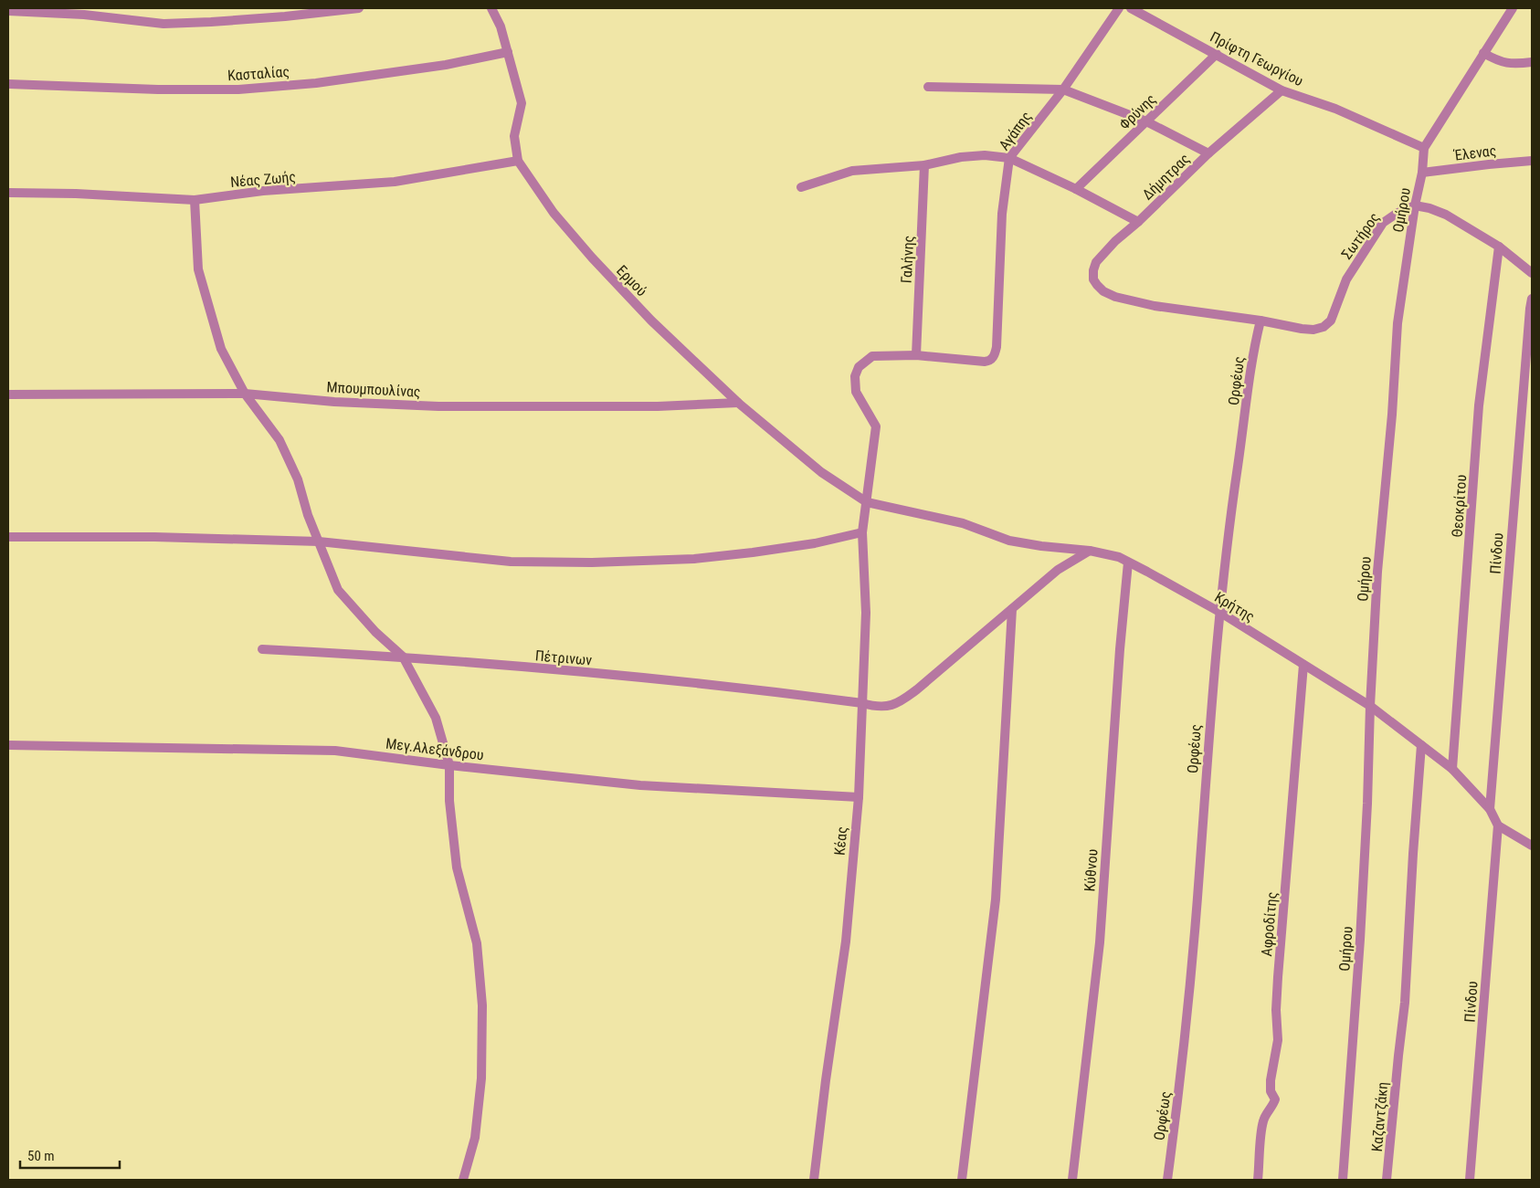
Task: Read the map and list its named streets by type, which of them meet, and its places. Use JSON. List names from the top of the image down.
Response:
{
  "streets": {
    "street": [
      "Πρίφτη Γεωργίου",
      "Κασταλίας",
      "Φρύνης",
      "Αγάπης",
      "Έλενας",
      "Δήμητρας",
      "Νέας Ζωής",
      "Ομήρου",
      "Σωτήρος",
      "Γαλήνης",
      "Ερμού",
      "Ορφέως",
      "Μπουμπουλίνας",
      "Θεοκρίτου",
      "Πίνδου",
      "Κρήτης",
      "Πέτρινων",
      "Μεγ.Αλεξάνδρου",
      "Κέας",
      "Κύθνου",
      "Αφροδίτης",
      "Καζαντζάκη"
    ]
  },
  "crossings": [
    ["Πρίφτη Γεωργίου", "Φρύνης"],
    ["Πρίφτη Γεωργίου", "Δήμητρας"],
    ["Πρίφτη Γεωργίου", "Ομήρου"],
    ["Κασταλίας", "Ερμού"],
    ["Αγάπης", "Κέας"],
    ["Έλενας", "Ομήρου"],
    ["Δήμητρας", "Σωτήρος"],
    ["Δήμητρας", "Ορφέως"],
    ["Νέας Ζωής", "Ερμού"],
    ["Ομήρου", "Σωτήρος"],
    ["Ομήρου", "Κρήτης"],
    ["Σωτήρος", "Ορφέως"],
    ["Γαλήνης", "Κέας"],
    ["Ερμού", "Μπουμπουλίνας"],
    ["Ερμού", "Κρήτης"],
    ["Ερμού", "Κέας"],
    ["Ορφέως", "Κρήτης"],
    ["Θεοκρίτου", "Κρήτης"],
    ["Πίνδου", "Κρήτης"],
    ["Κρήτης", "Πέτρινων"],
    ["Κρήτης", "Κέας"],
    ["Κρήτης", "Κύθνου"],
    ["Κρήτης", "Αφροδίτης"],
    ["Κρήτης", "Καζαντζάκη"],
    ["Πέτρινων", "Κέας"],
    ["Μεγ.Αλεξάνδρου", "Κέας"]
  ],
  "scale_bar": "50 m"
}
